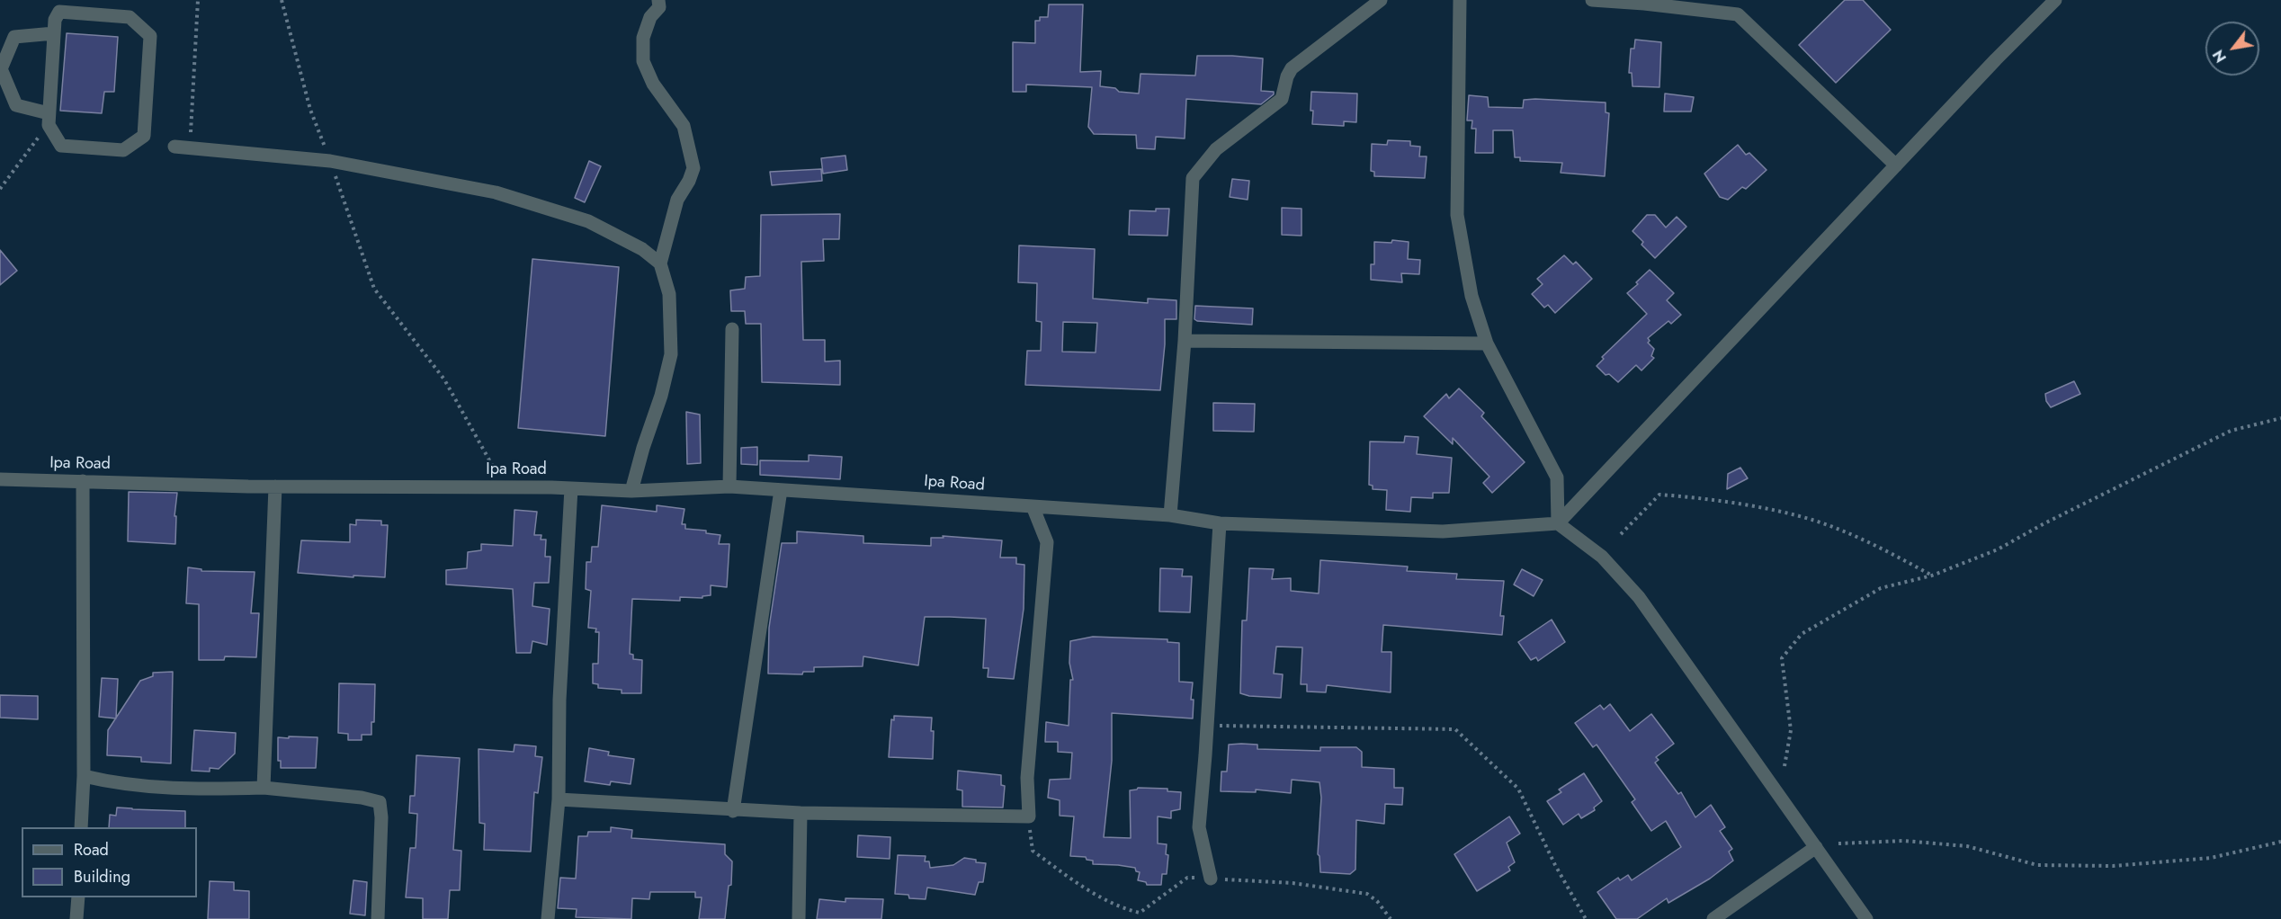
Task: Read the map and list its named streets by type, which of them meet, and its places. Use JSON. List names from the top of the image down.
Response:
{
  "streets": {
    "street": ["Ipa Road"]
  },
  "legend": ["Road", "Building"],
  "north": "bottom left"
}
